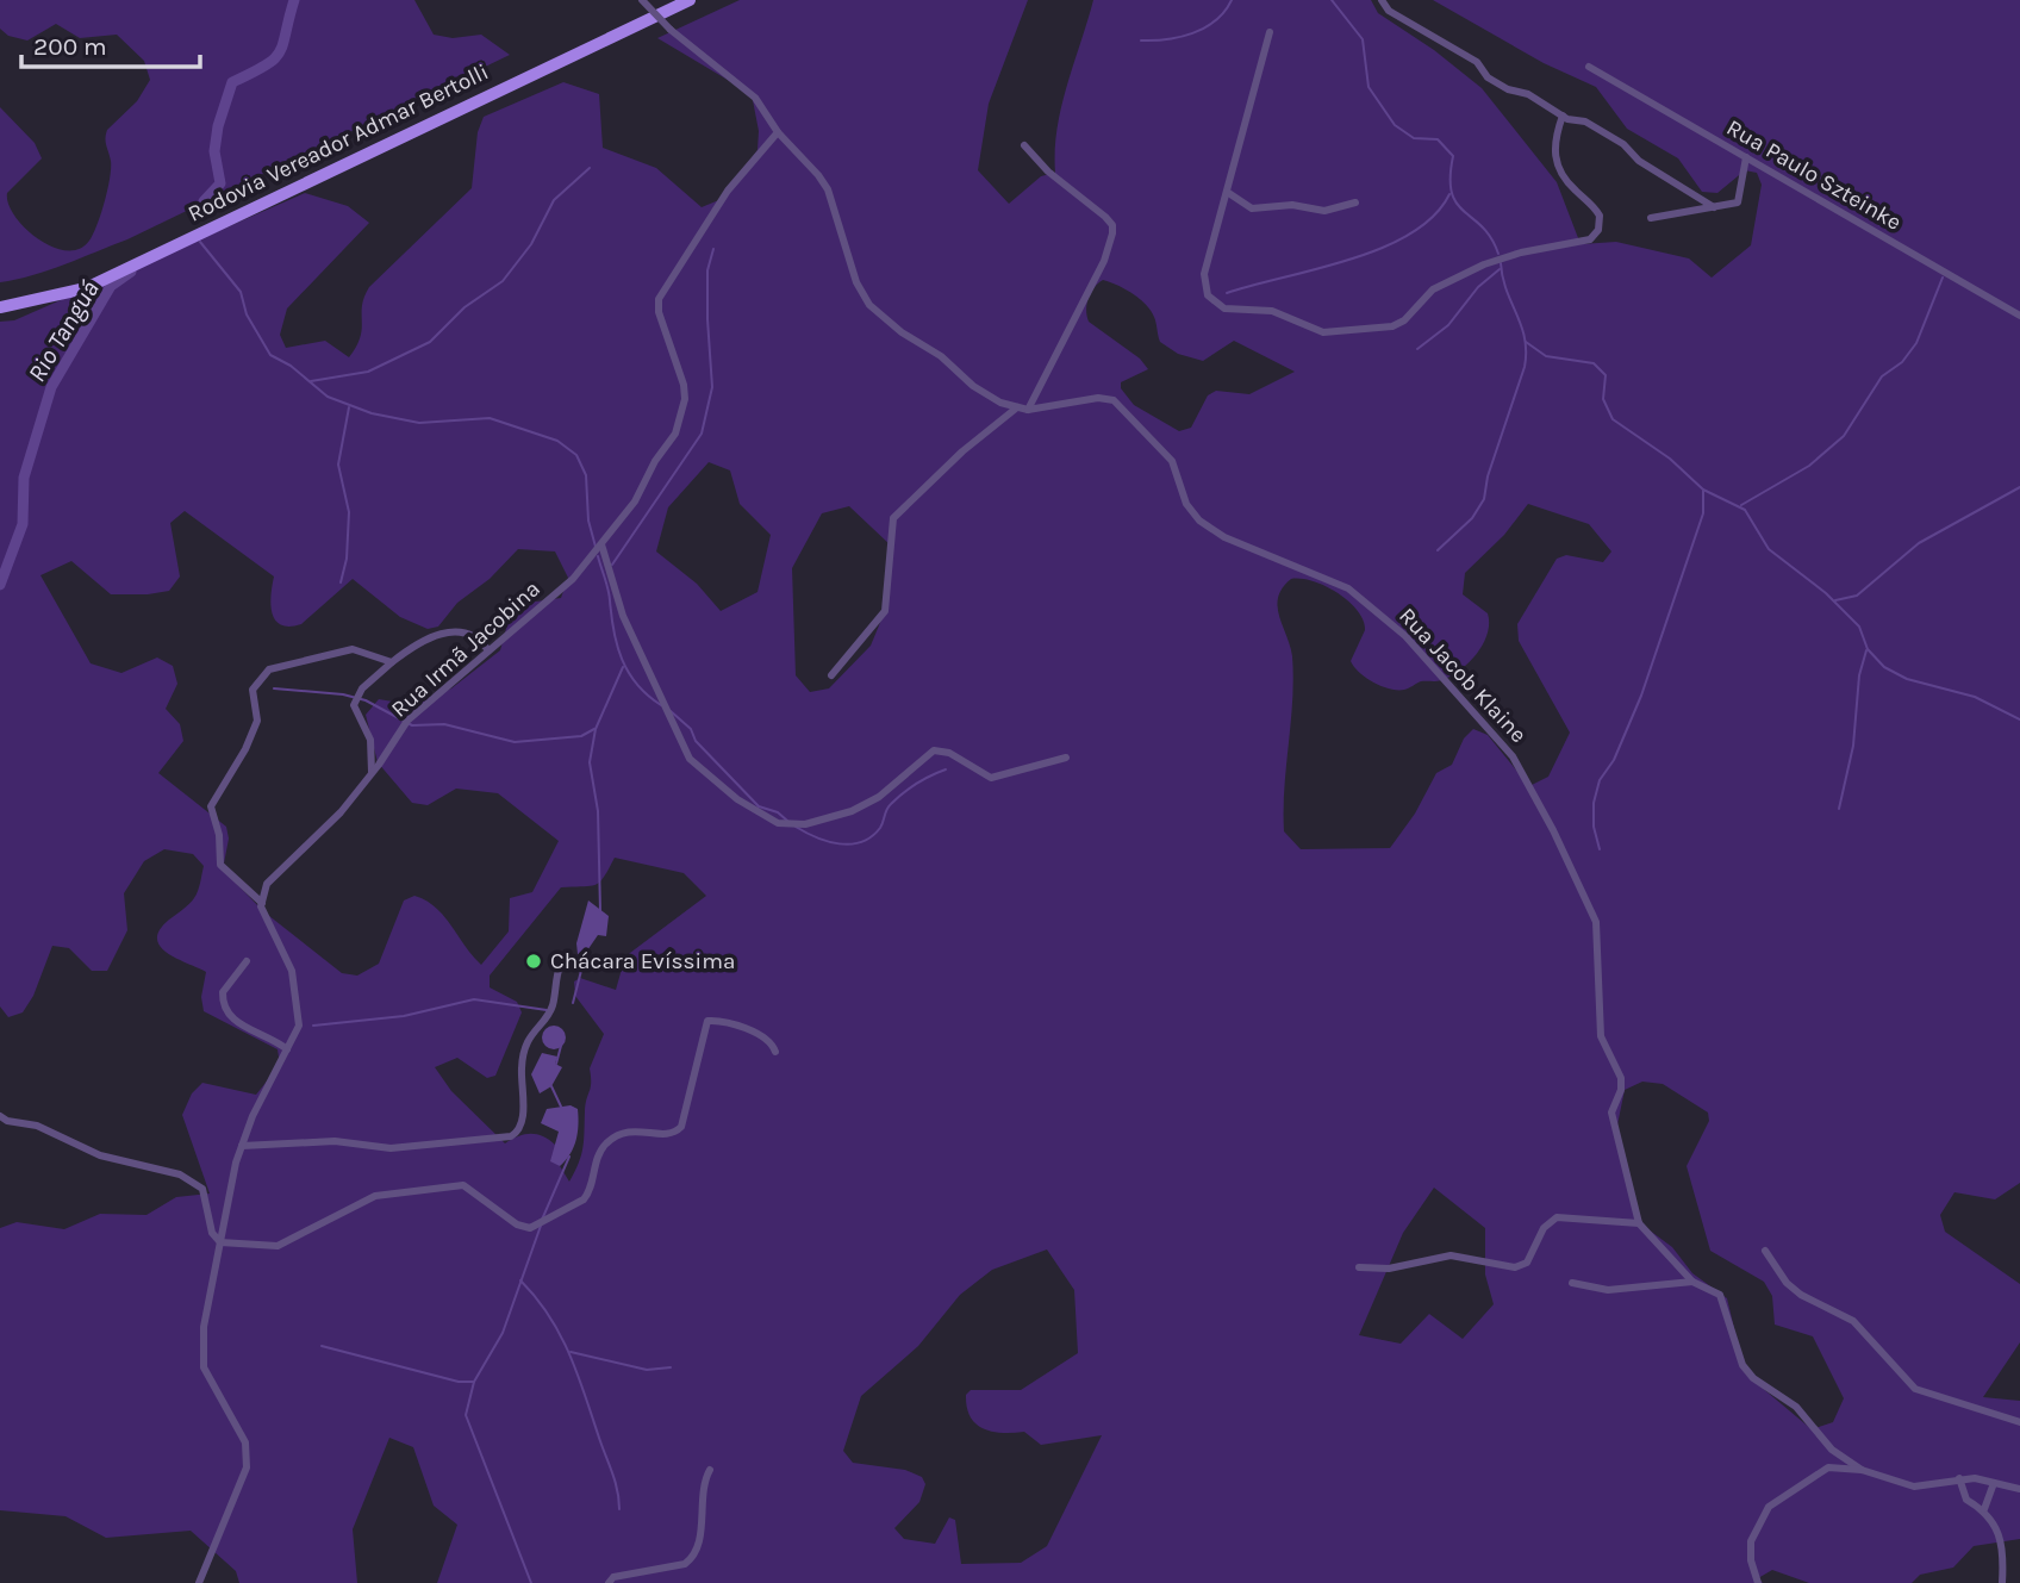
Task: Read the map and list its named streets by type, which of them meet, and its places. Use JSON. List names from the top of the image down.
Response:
{
  "streets": {
    "highway": ["Rodovia Vereador Admar Bertolli"],
    "street": ["Rua Paulo Szteinke", "Rua Irmã Jacobina", "Rua Jacob Klaine"]
  },
  "crossings": [
    ["Rua Irmã Jacobina", "Rua Jacob Klaine"]
  ],
  "water": ["Rio Tanguá"],
  "places": ["Chácara Evíssima"],
  "scale_bar": "200 m"
}
